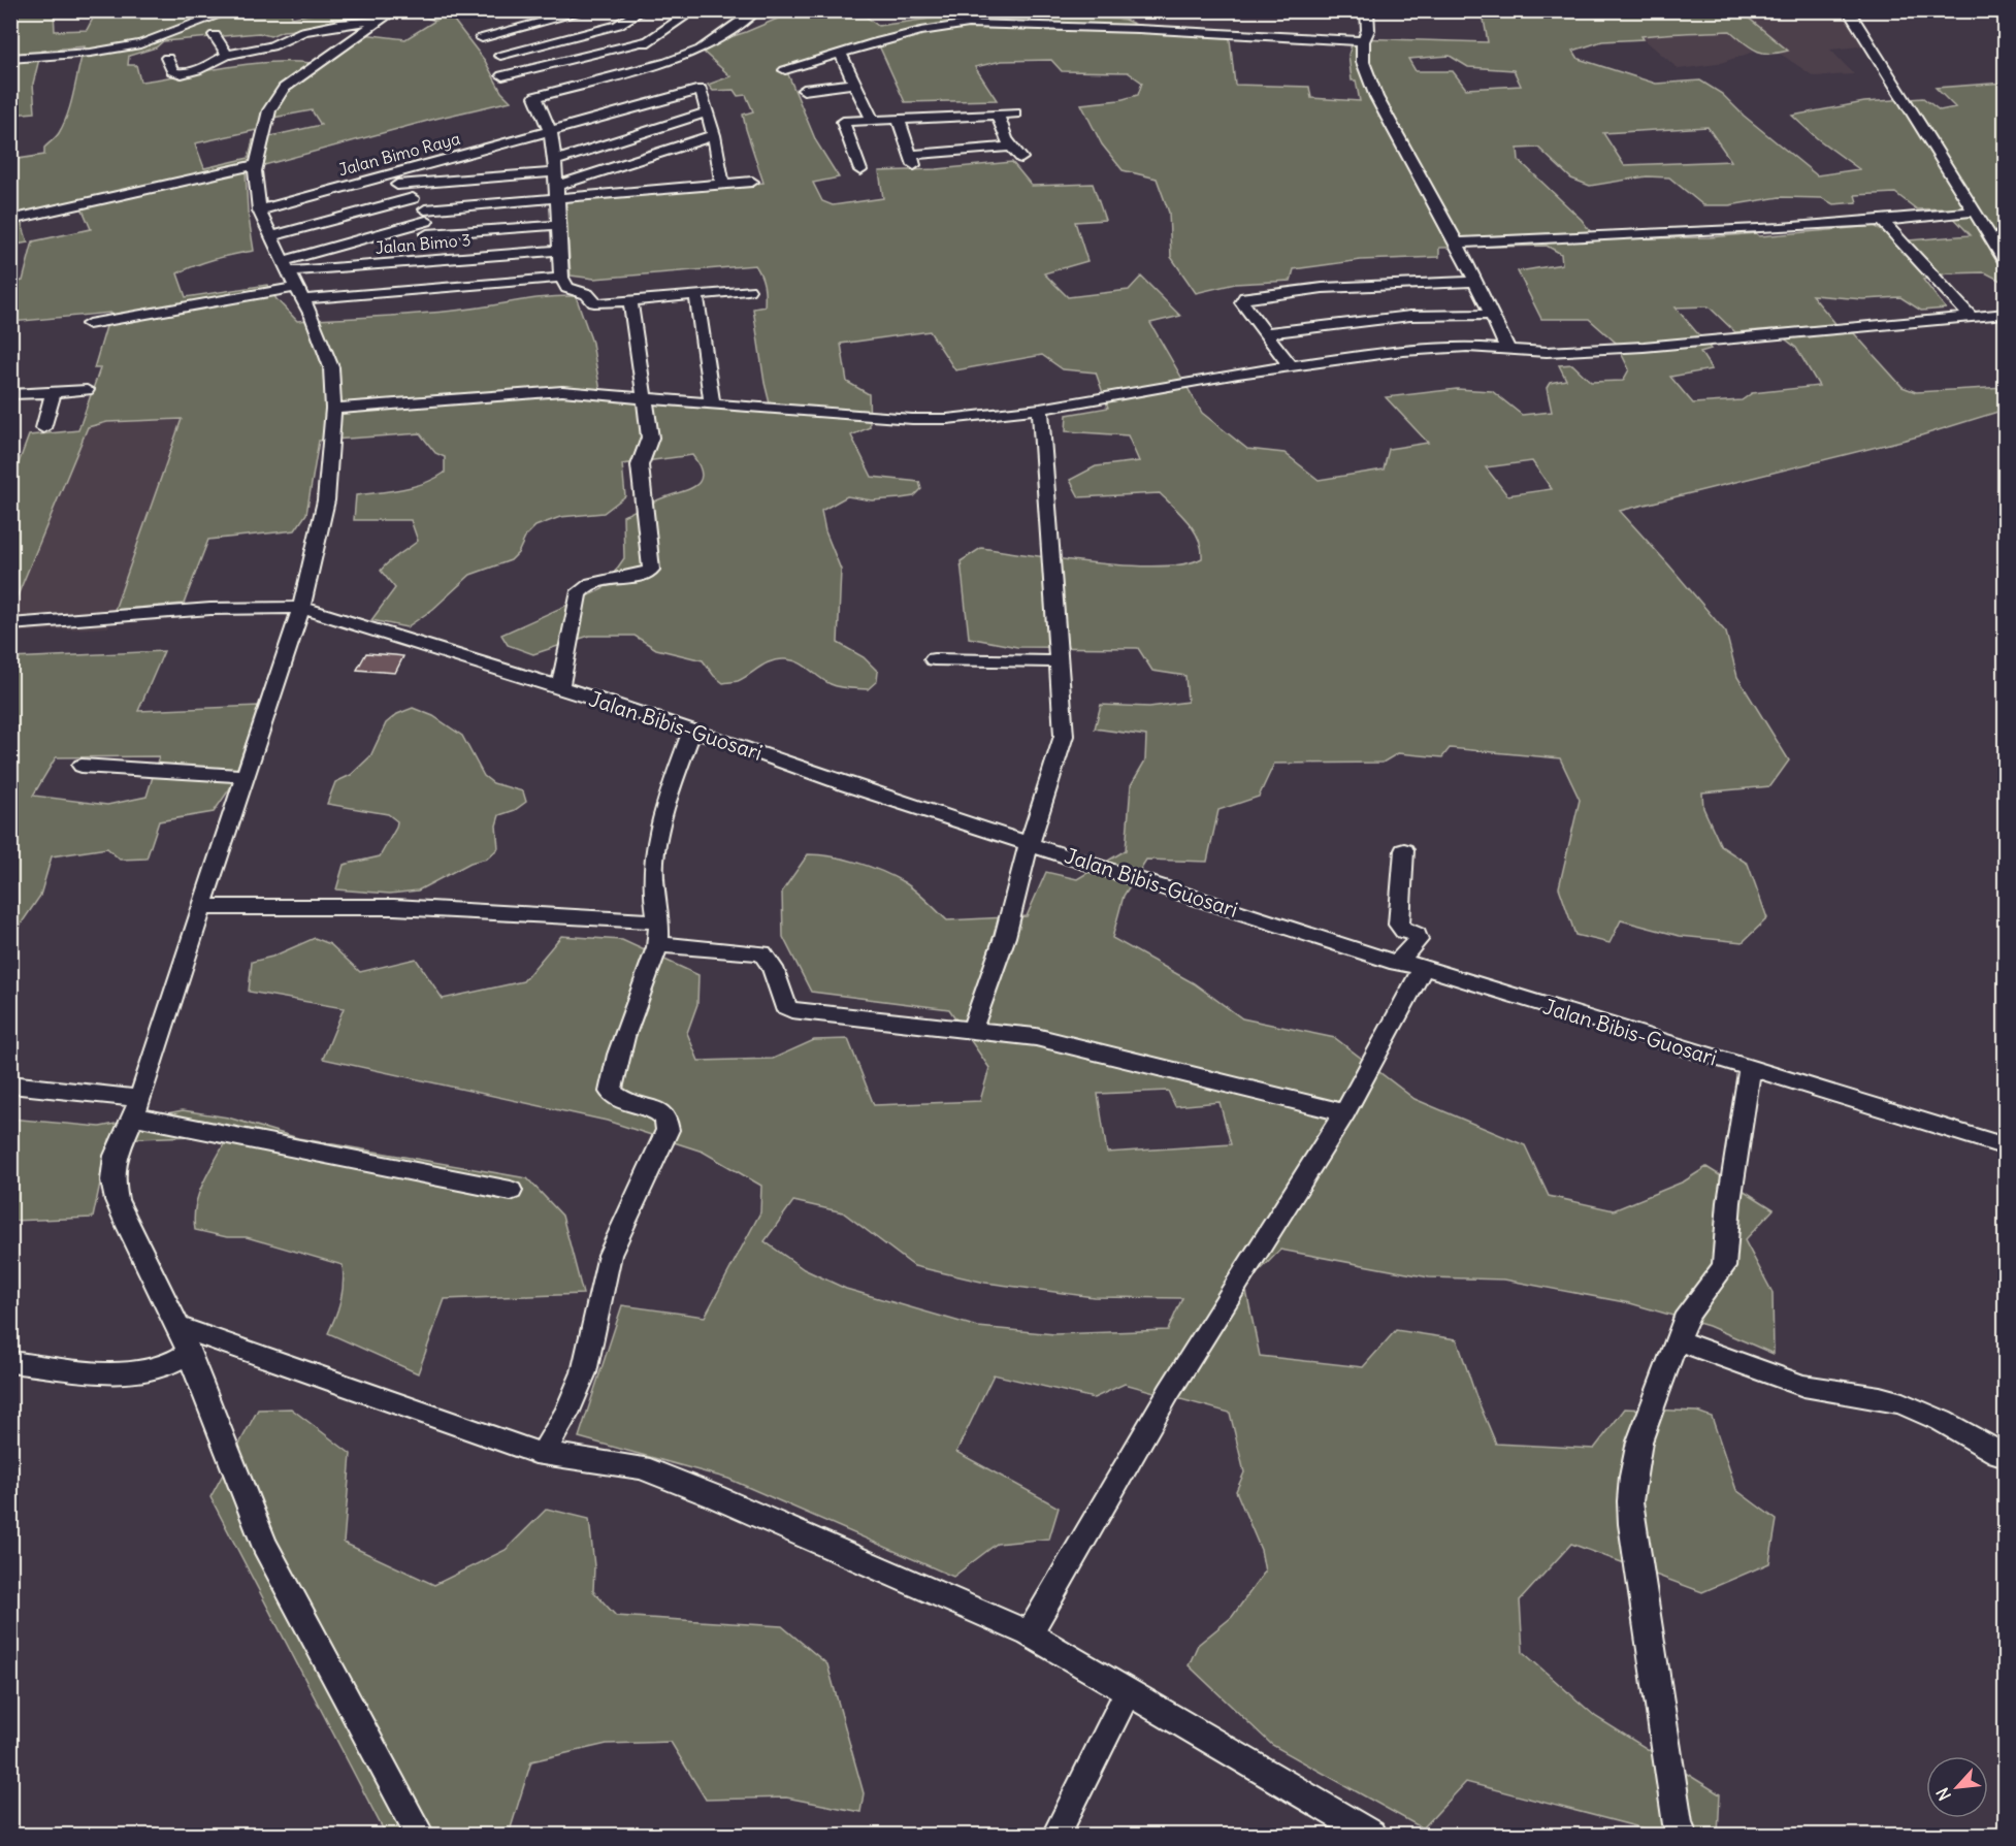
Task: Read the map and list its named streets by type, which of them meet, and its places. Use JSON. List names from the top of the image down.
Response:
{
  "streets": {
    "street": ["Jalan Bimo Raya", "Jalan Bimo 3", "Jalan Bibis-Guosari"]
  },
  "north": "bottom left"
}
